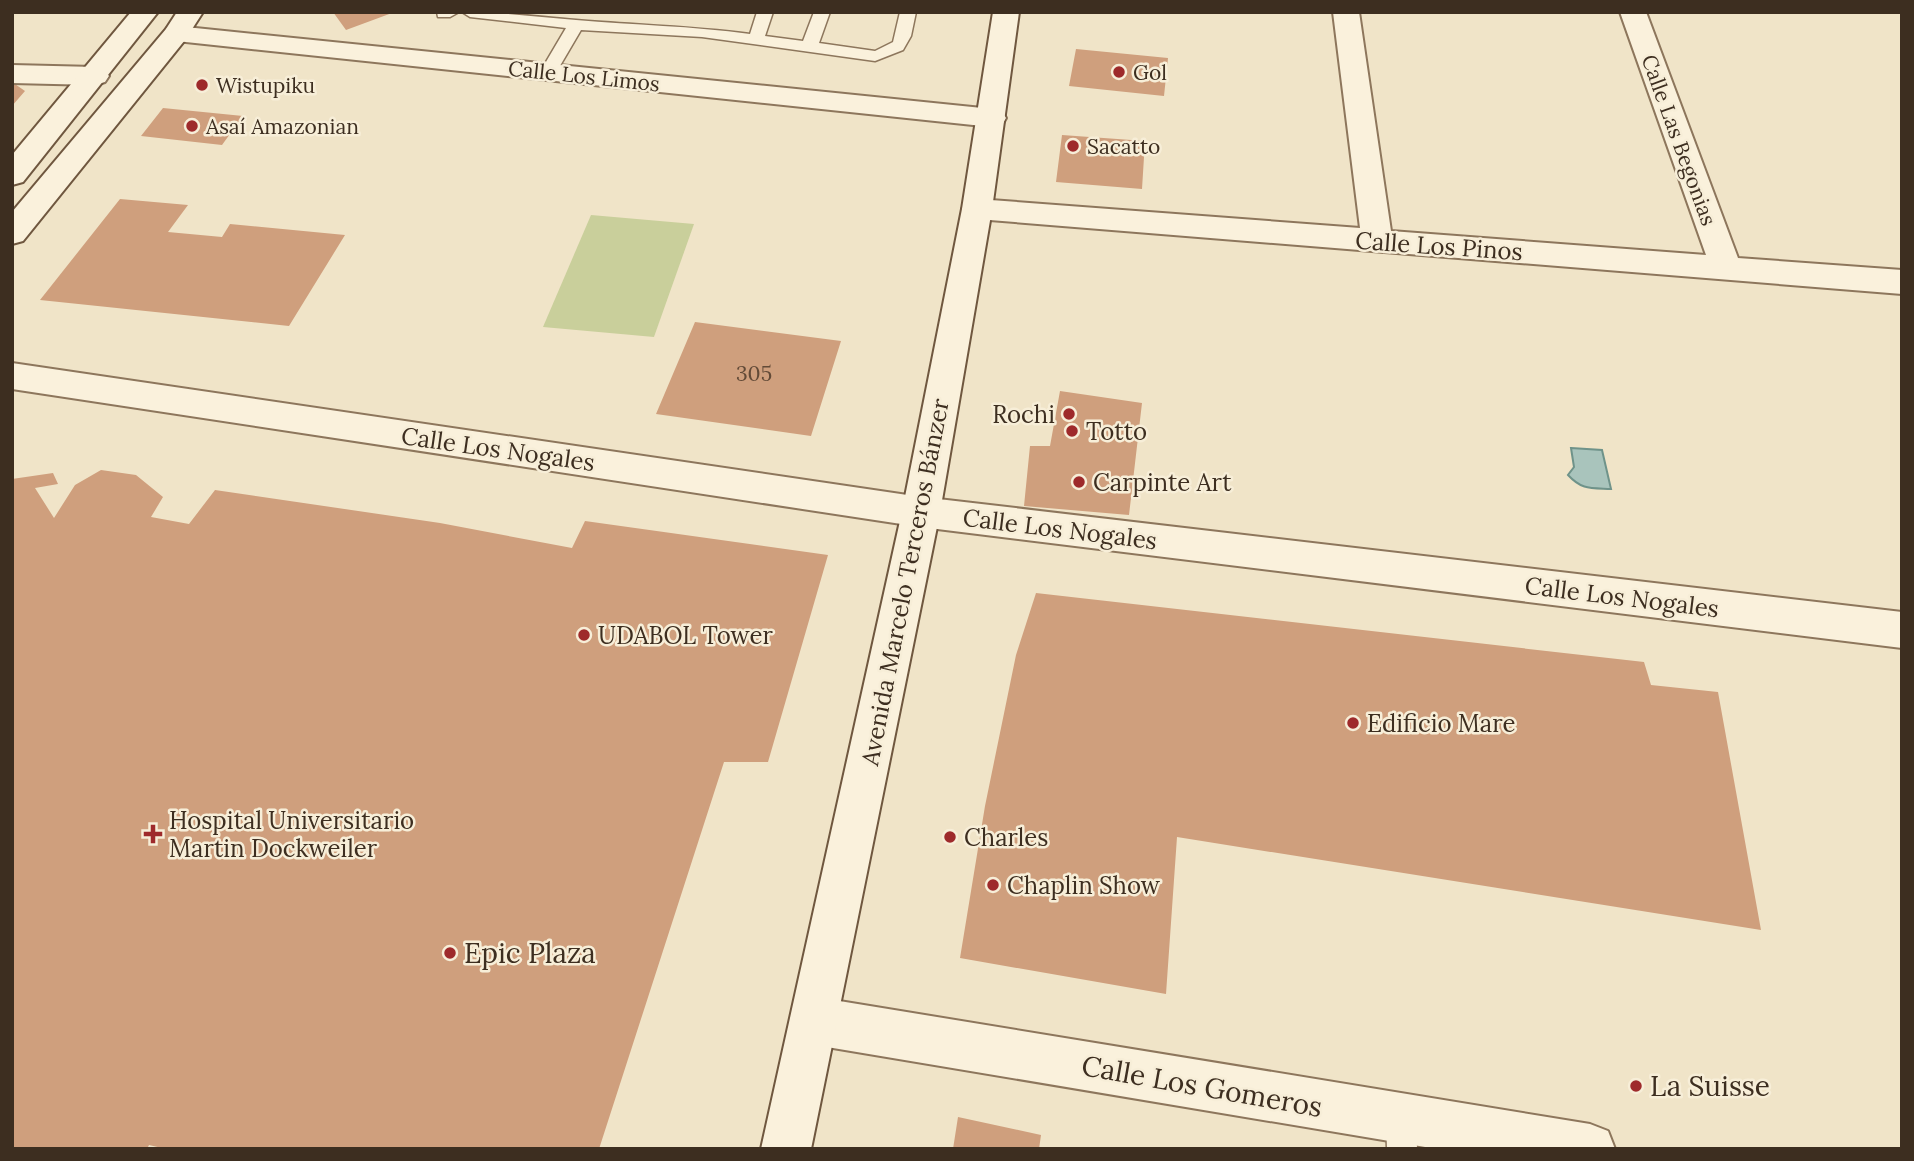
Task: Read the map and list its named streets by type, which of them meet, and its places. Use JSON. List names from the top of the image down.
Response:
{
  "streets": {
    "street": [
      "Calle Los Limos",
      "Calle Las Begonias",
      "Calle Los Pinos",
      "Calle Los Nogales",
      "Avenida Marcelo Terceros Bánzer",
      "Calle Los Gomeros"
    ]
  },
  "crossings": [
    ["Calle Los Limos", "Avenida Marcelo Terceros Bánzer"],
    ["Calle Las Begonias", "Calle Los Pinos"],
    ["Calle Los Pinos", "Avenida Marcelo Terceros Bánzer"],
    ["Calle Los Nogales", "Avenida Marcelo Terceros Bánzer"],
    ["Avenida Marcelo Terceros Bánzer", "Calle Los Gomeros"]
  ],
  "places": {
    "other": [
      "Gol",
      "Wistupiku",
      "Asaí Amazonian",
      "Sacatto",
      "Rochi",
      "Totto",
      "Carpinte Art",
      "UDABOL Tower",
      "Edificio Mare",
      "Charles",
      "Chaplin Show",
      "Epic Plaza",
      "La Suisse"
    ],
    "health": ["Hospital Universitario Martin Dockweiler"]
  },
  "house_numbers": ["305"]
}
